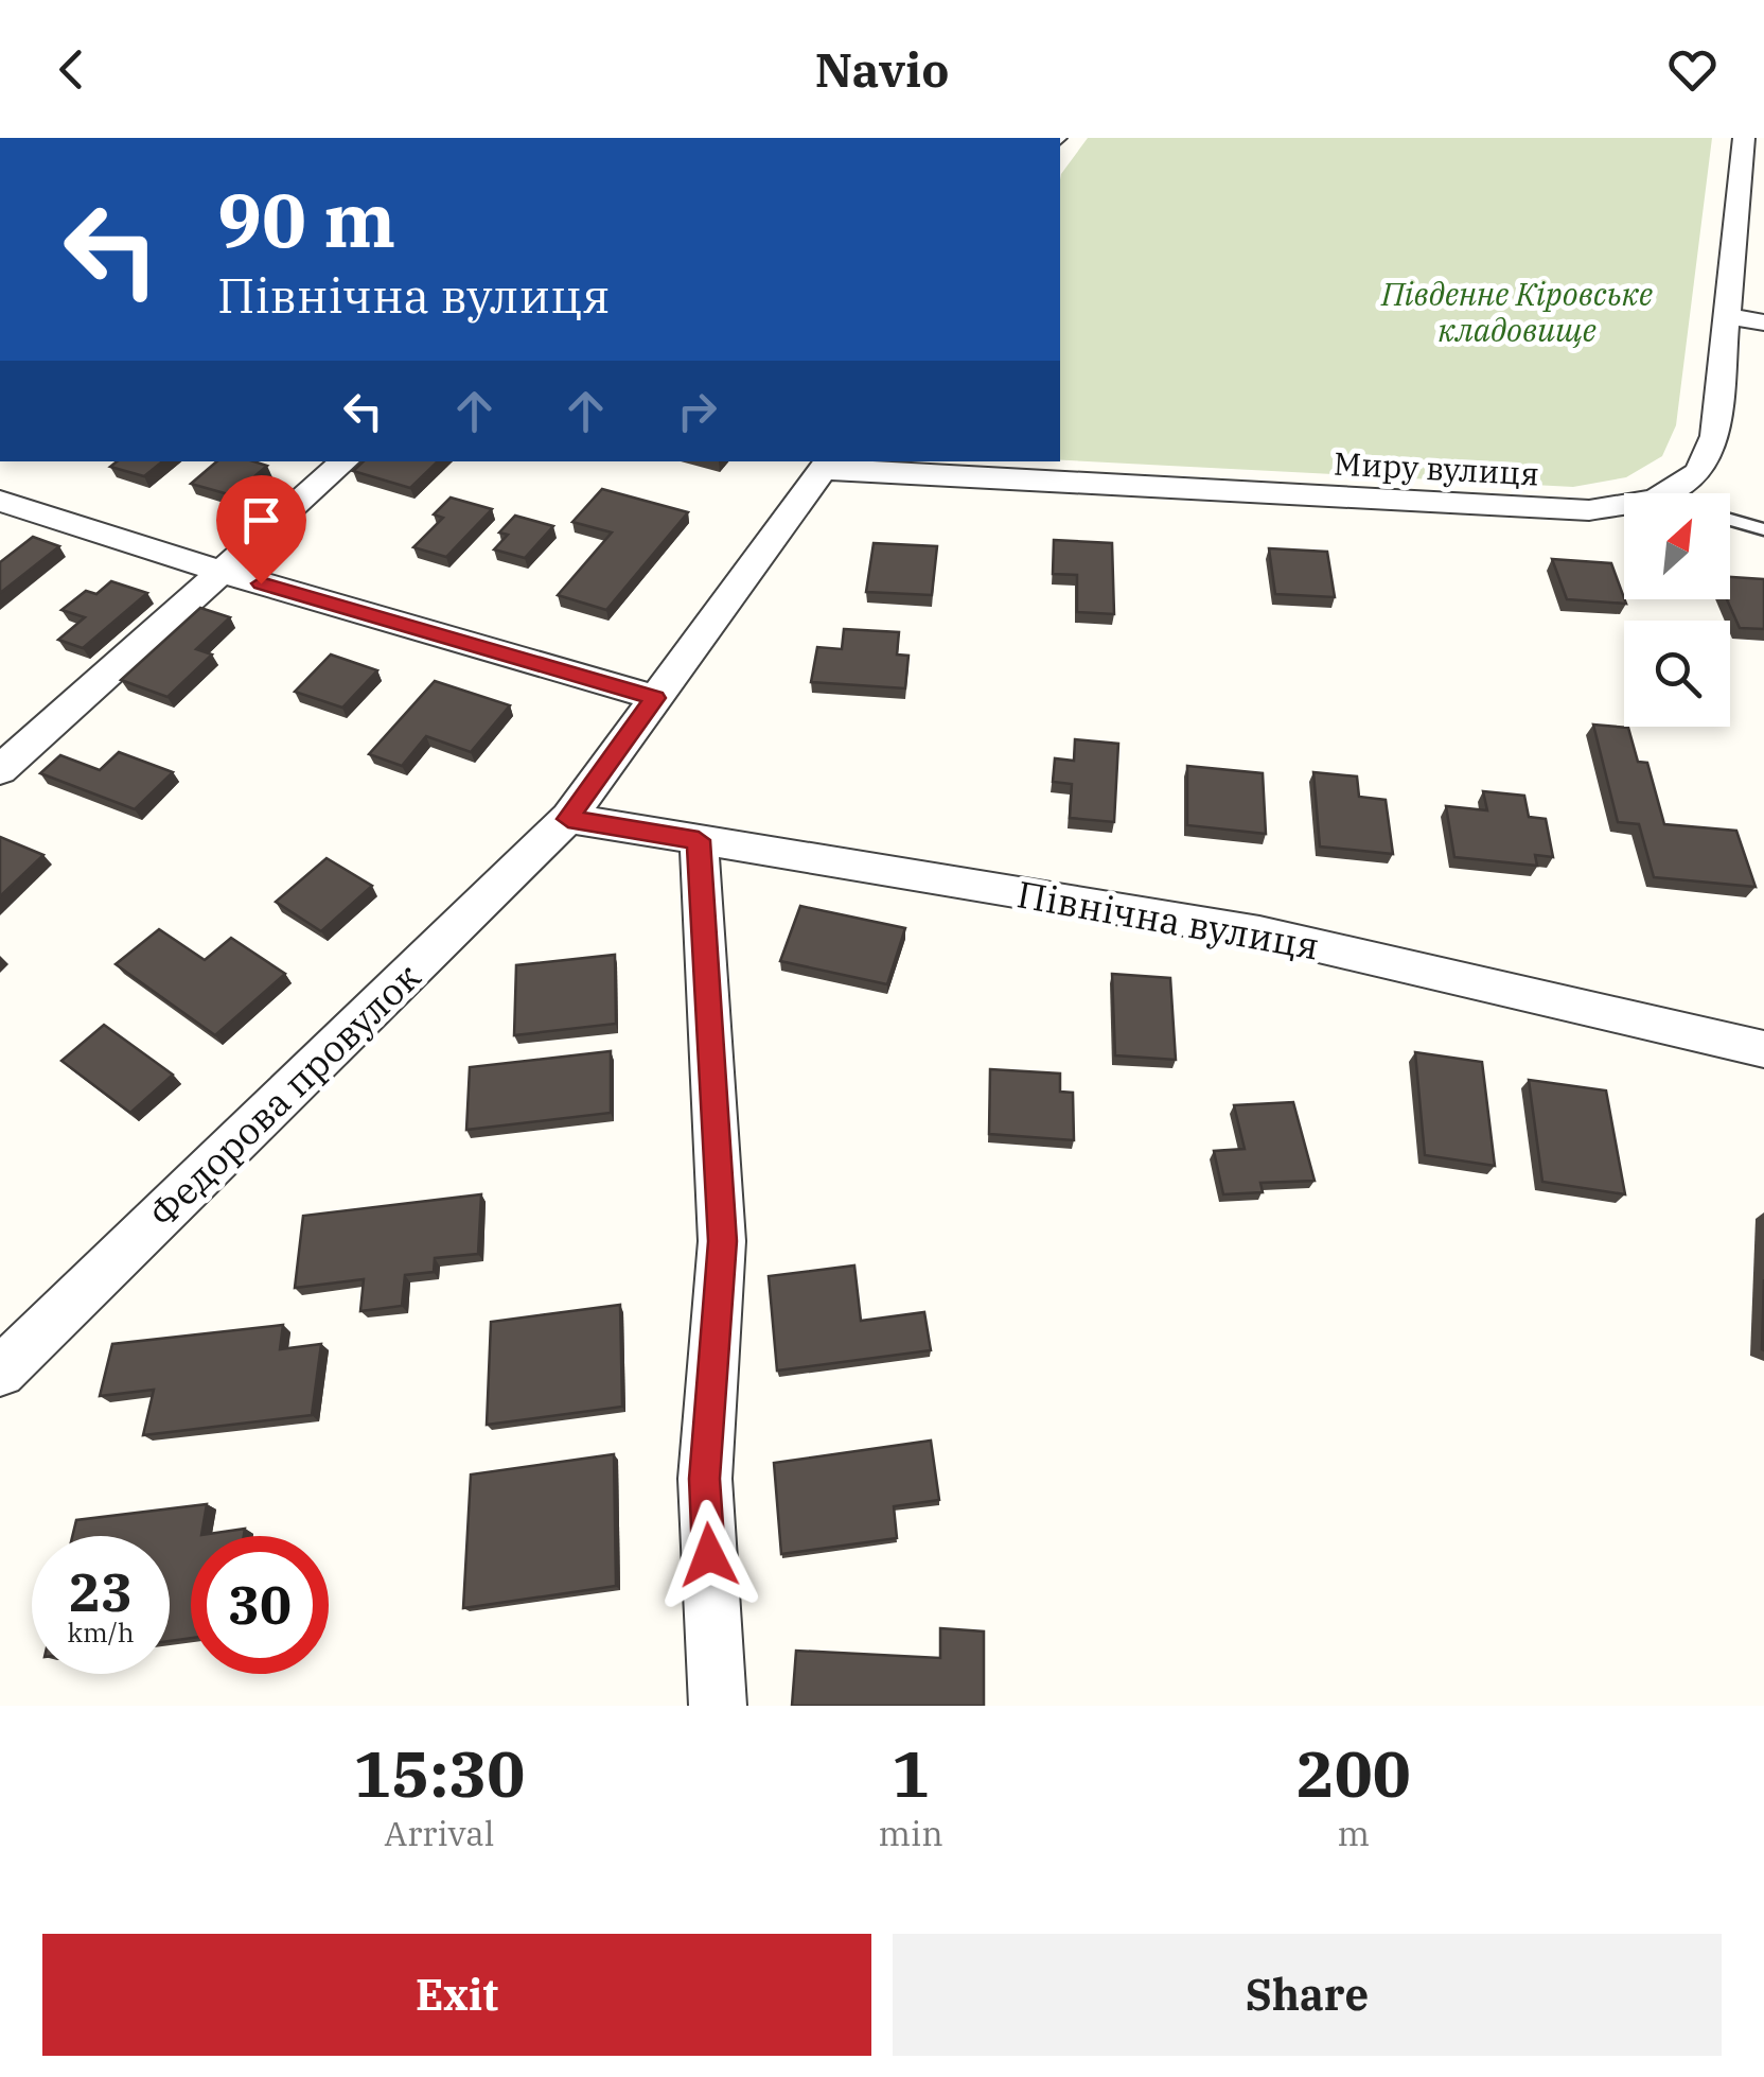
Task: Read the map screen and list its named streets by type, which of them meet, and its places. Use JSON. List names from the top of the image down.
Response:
{
  "streets": {
    "street": ["Миру вулиця", "Північна вулиця", "Федорова провулок"]
  },
  "crossings": [
    ["Миру вулиця", "Федорова провулок"],
    ["Північна вулиця", "Федорова провулок"]
  ],
  "parks": ["Південне Кіровське кладовище"],
  "north": "top right",
  "page": {
    "header": "Navio",
    "turn": ["90 m", "Північна вулиця"],
    "speed": "23 km/h",
    "limit": "30",
    "eta": [
      "15:30",
      "Arrival",
      "1",
      "min",
      "200",
      "m"
    ],
    "buttons": ["Exit", "Share"]
  }
}
